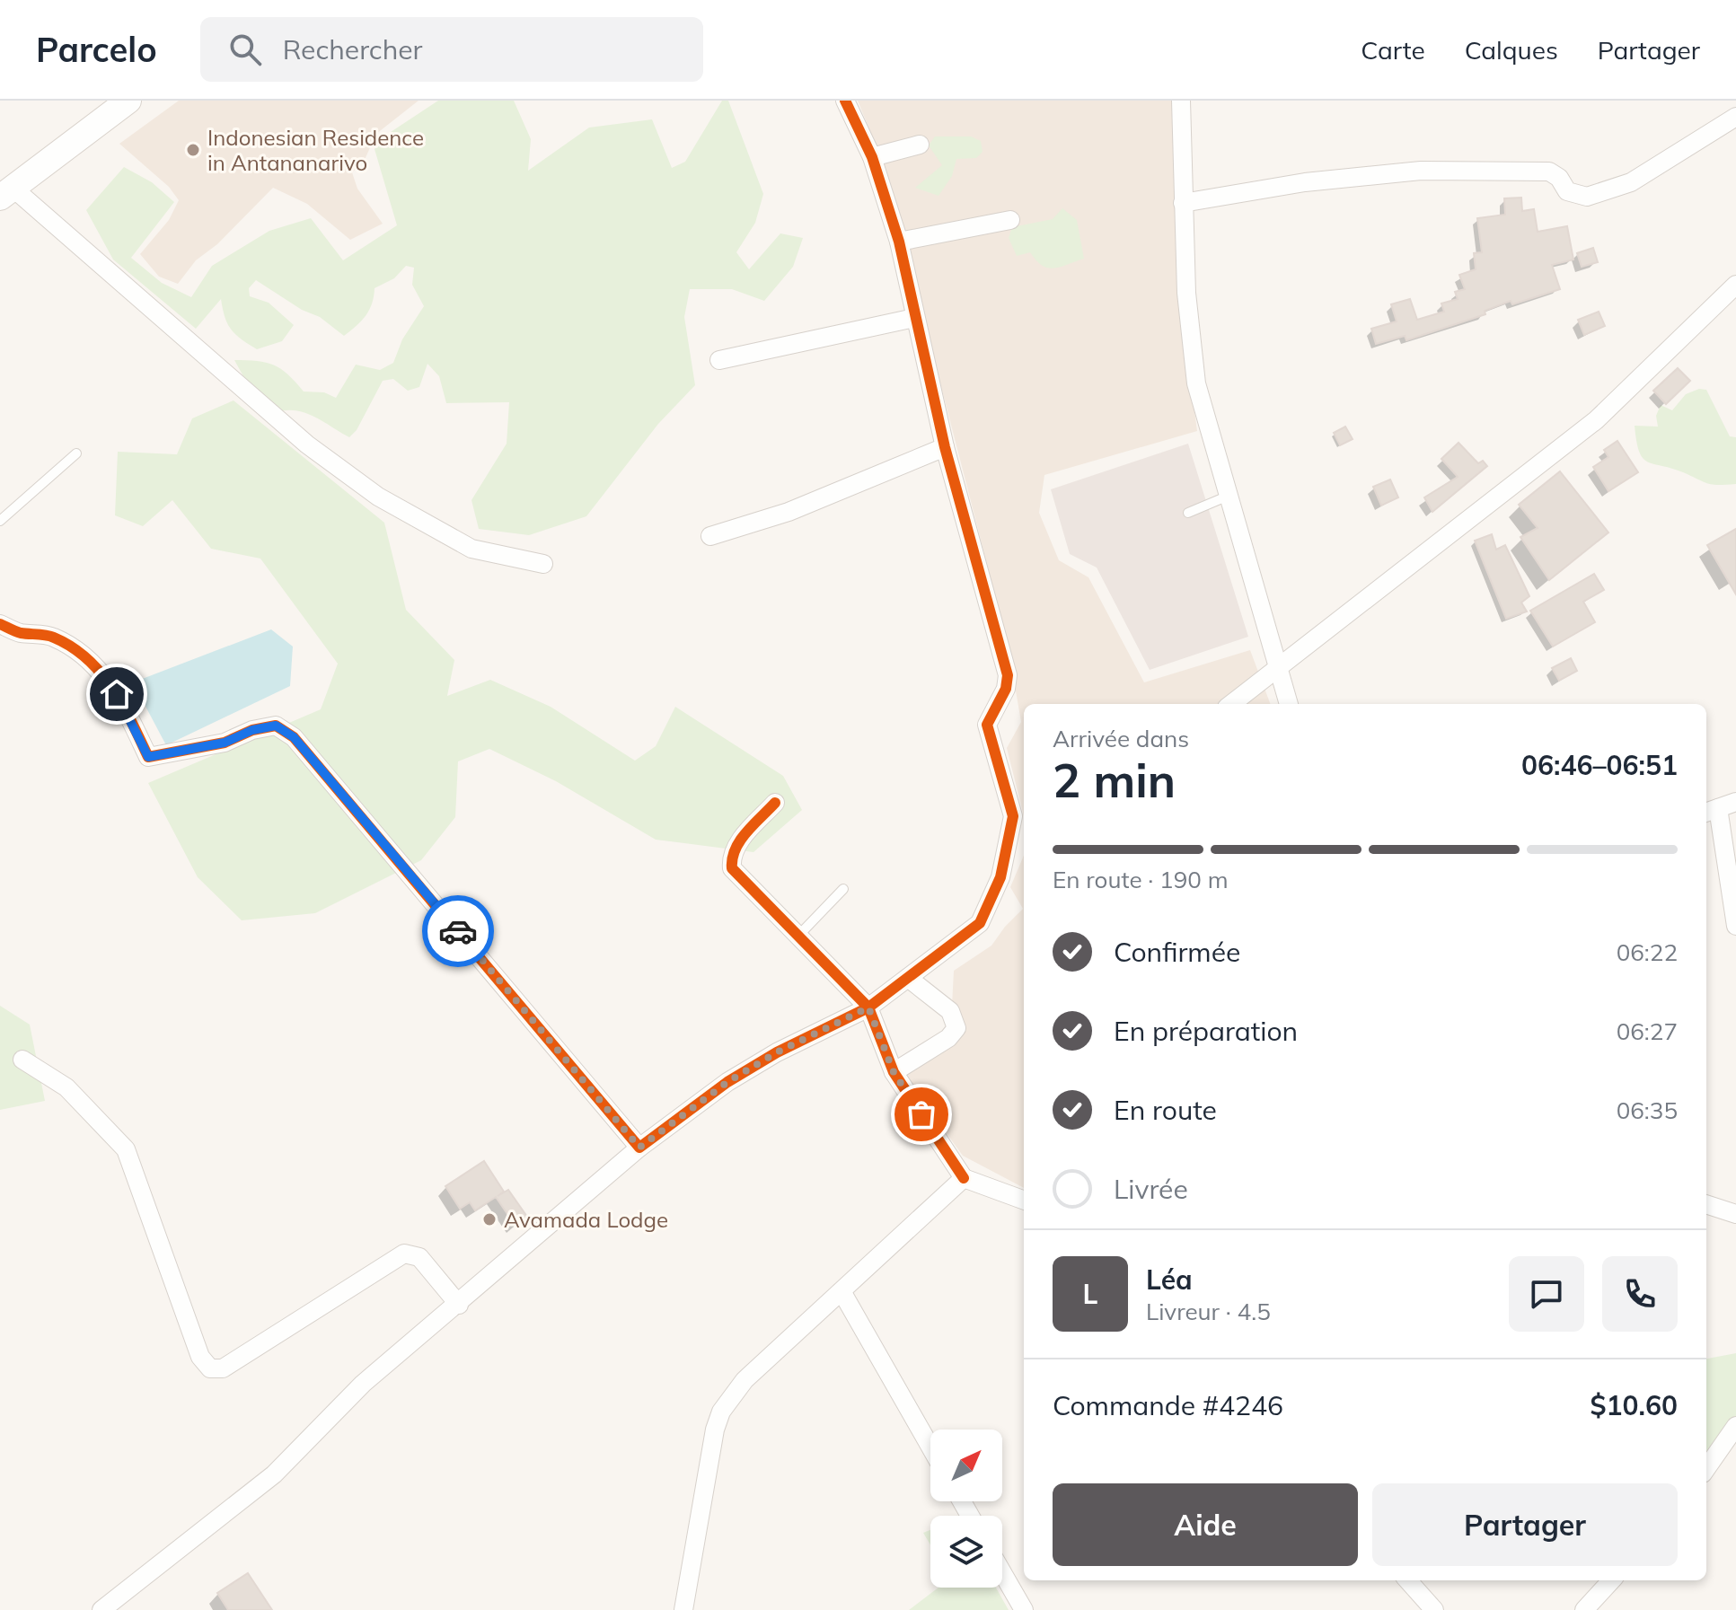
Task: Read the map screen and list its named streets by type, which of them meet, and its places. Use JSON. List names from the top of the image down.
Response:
{
  "places": ["Indonesian Residence in Antananarivo", "Avamada Lodge"],
  "north": "top right",
  "page": {
    "header": "Parcelo",
    "search": "Rechercher",
    "nav": ["Carte", "Calques", "Partager"],
    "heading": ["2 min", "Arrivée dans", "06:46–06:51"],
    "panel": [
      "Léa",
      "Livreur · 4.5",
      "Commande #4246",
      "$10.60"
    ],
    "bar": "En route · 190 m",
    "list": [
      ["Confirmée", "06:22"],
      ["En préparation", "06:27"],
      ["En route", "06:35"],
      "Livrée"
    ],
    "round": "L",
    "buttons": ["Aide", "Partager"]
  }
}
